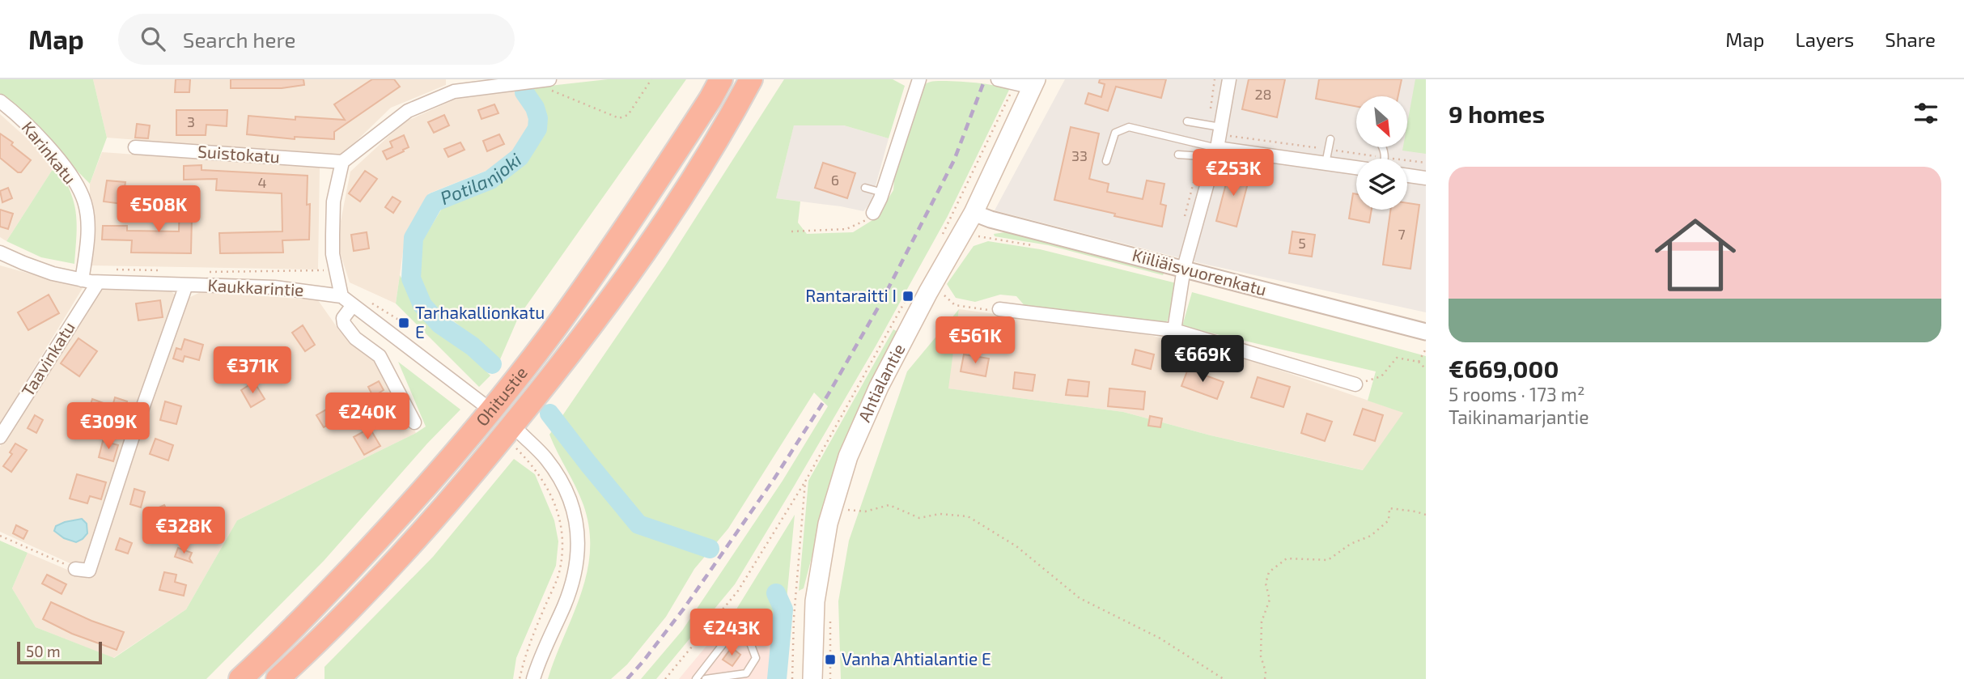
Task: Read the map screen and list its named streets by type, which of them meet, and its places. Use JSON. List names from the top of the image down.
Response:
{
  "streets": {
    "highway": ["Ohitustie"],
    "main road": ["Ahtialantie"],
    "street": [
      "Karinkatu",
      "Suistokatu",
      "Kiiliäisvuorenkatu",
      "Kaukkarintie",
      "Taavinkatu"
    ]
  },
  "crossings": [
    ["Karinkatu", "Kaukkarintie"],
    ["Kiiliäisvuorenkatu", "Ahtialantie"],
    ["Kaukkarintie", "Taavinkatu"]
  ],
  "water": ["Potilanjoki"],
  "places": {
    "transit": ["Rantaraitti I", "Tarhakallionkatu E", "Vanha Ahtialantie E"]
  },
  "house_numbers": [
    "28",
    "3",
    "33",
    "6",
    "4",
    "7",
    "5"
  ],
  "scale_bar": "50 m",
  "north": "bottom right",
  "page": {
    "header": "Map",
    "search": "Search here",
    "nav": ["Map", "Layers", "Share"],
    "heading": "9 homes",
    "list": [
      {
        "name": "€669,000",
        "note": "5 rooms · 173 m² · Taikinamarjantie"
      }
    ],
    "price": [
      "€253K",
      "€508K",
      "€561K",
      "€669K",
      "€371K",
      "€240K",
      "€309K",
      "€328K",
      "€243K"
    ],
    "scale": "50 m"
  }
}
